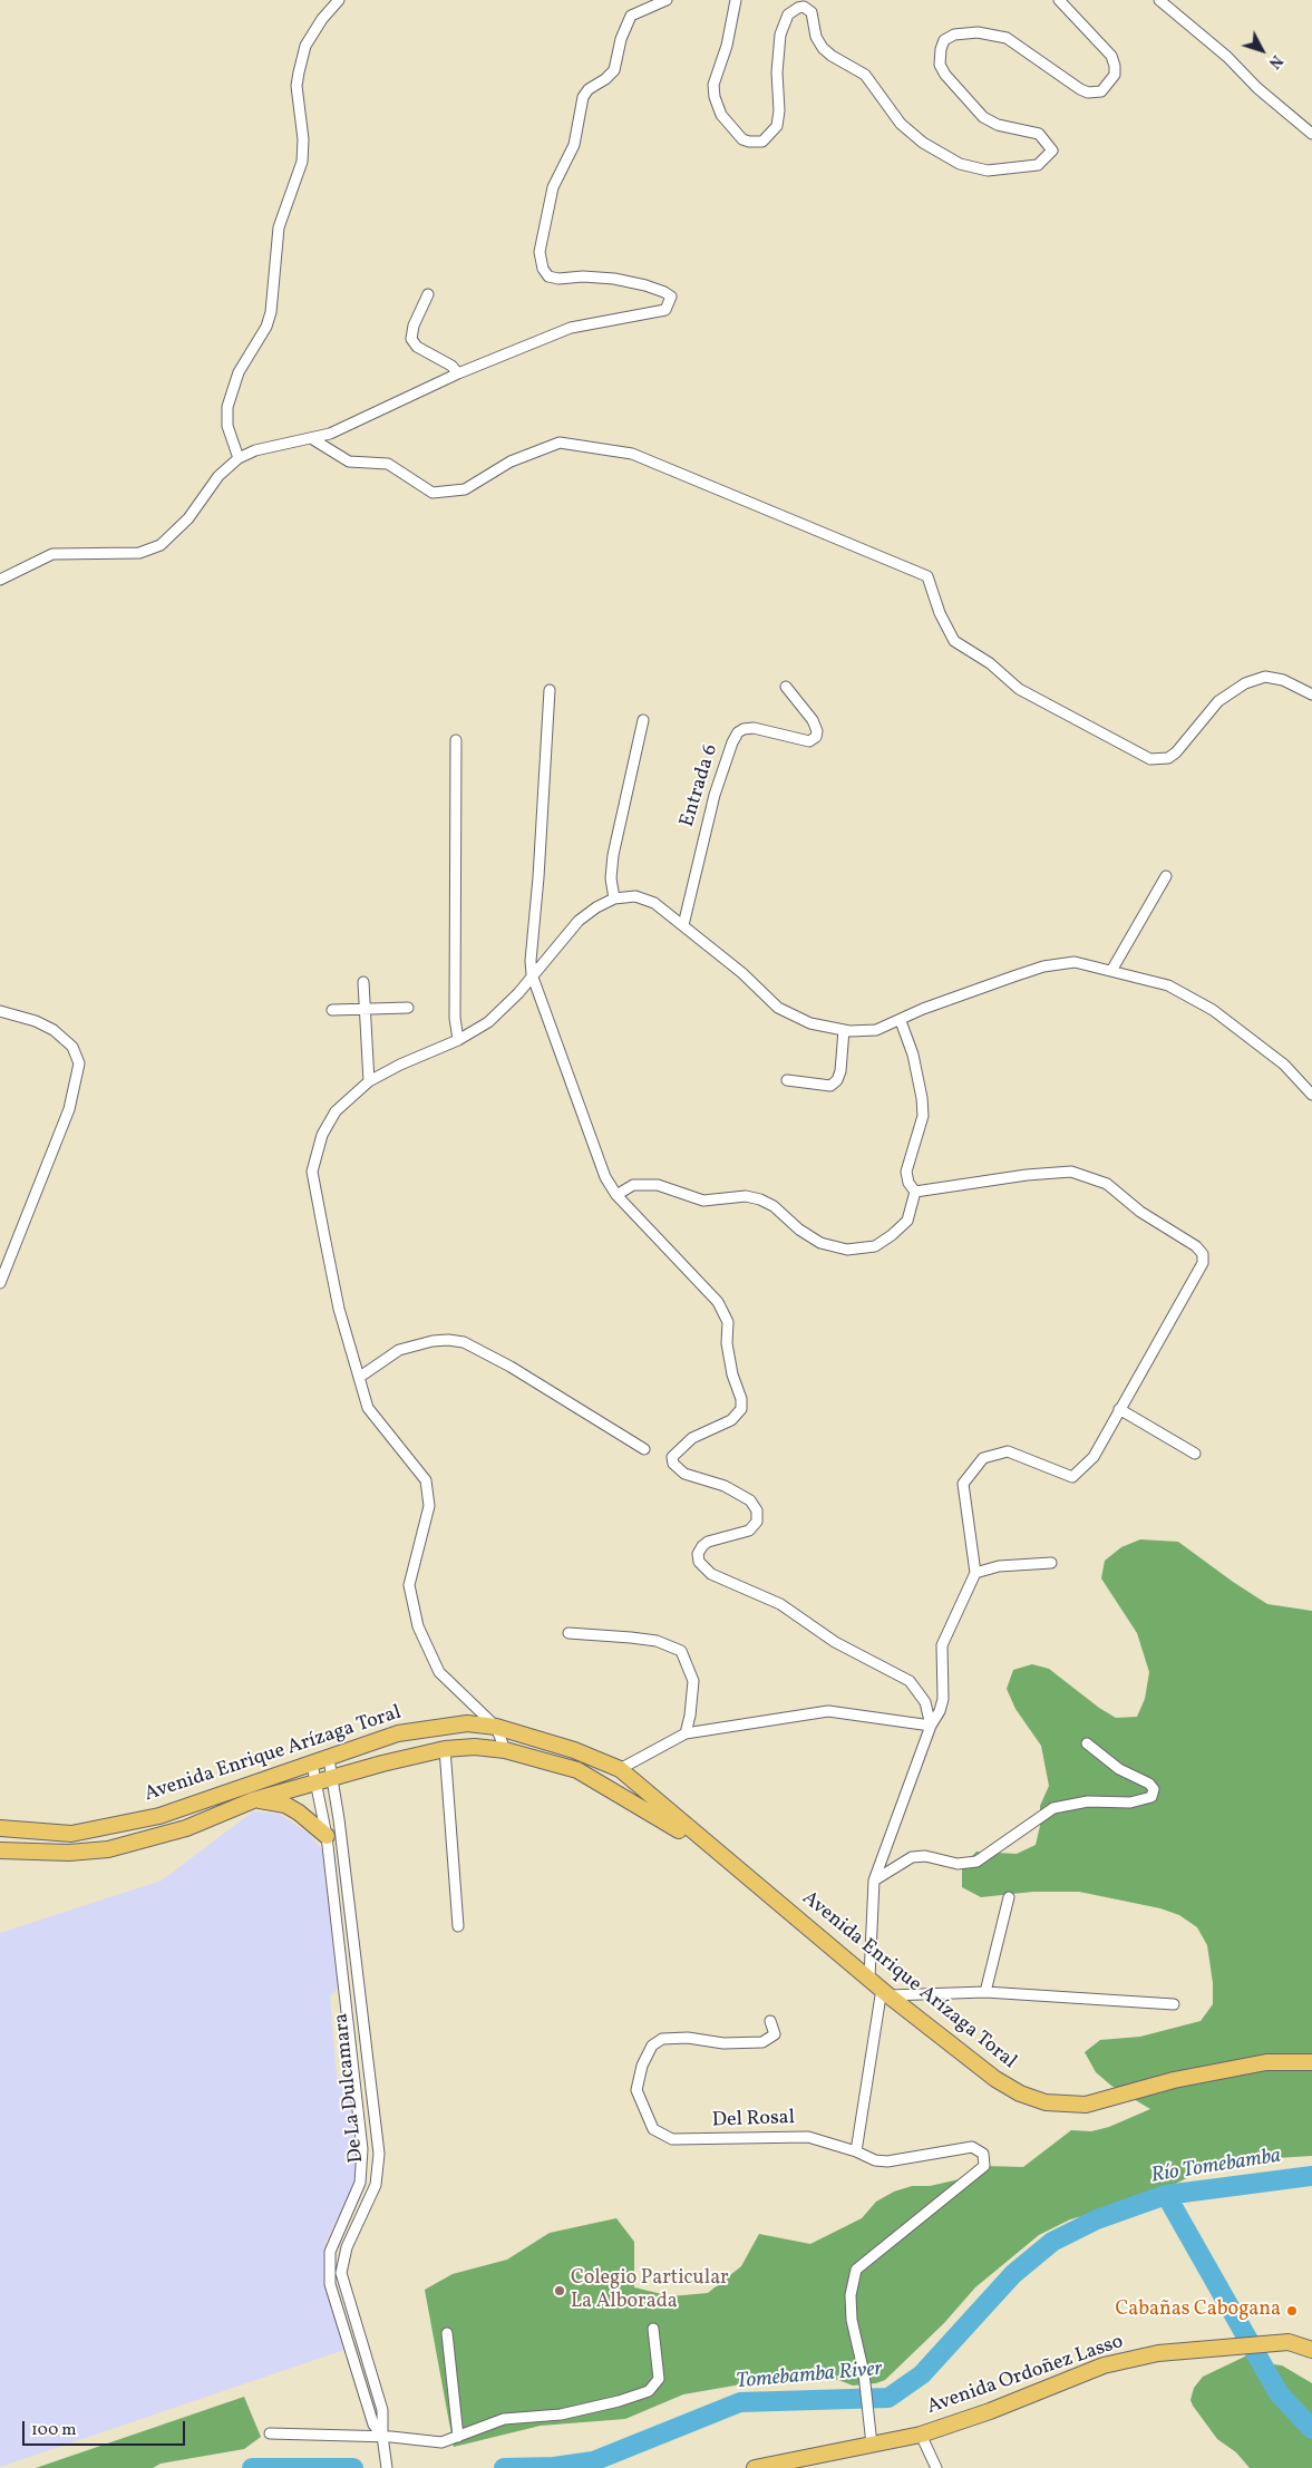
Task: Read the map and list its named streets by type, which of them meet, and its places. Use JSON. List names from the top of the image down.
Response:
{
  "streets": {
    "main road": ["Avenida Enrique Arízaga Toral", "Avenida Ordoñez Lasso"],
    "street": ["Entrada 6", "De La Dulcamara", "Del Rosal"]
  },
  "crossings": [
    ["Avenida Enrique Arízaga Toral", "De La Dulcamara"],
    ["Del Rosal", "Avenida Ordoñez Lasso"]
  ],
  "water": ["Río Tomebamba", "Tomebamba River"],
  "places": ["Colegio Particular La Alborada", "Cabañas Cabogana"],
  "scale_bar": "100 m",
  "north": "bottom right"
}
